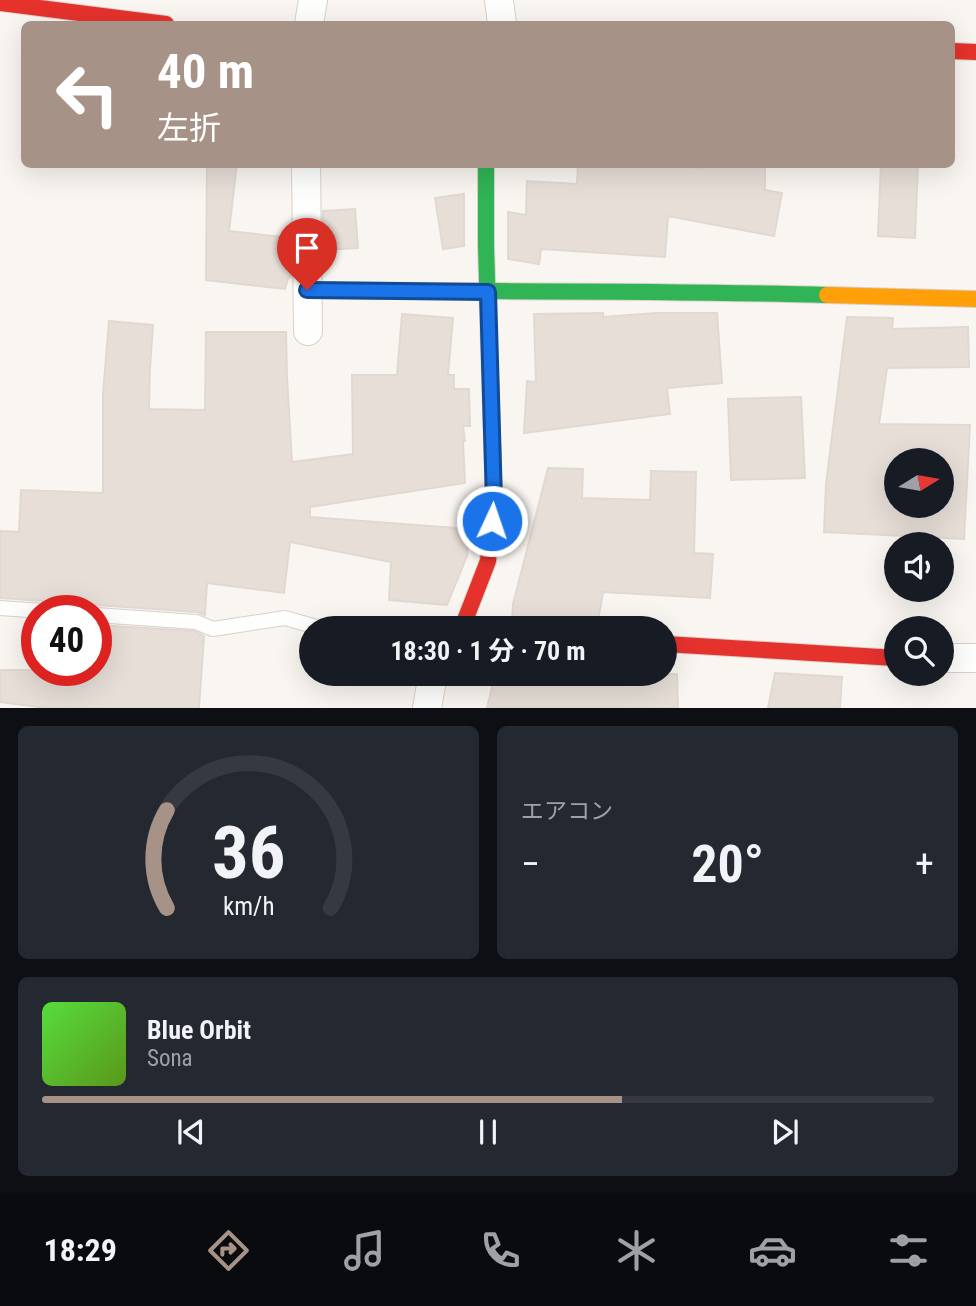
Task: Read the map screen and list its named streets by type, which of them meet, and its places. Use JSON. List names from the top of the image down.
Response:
{
  "north": "right",
  "page": {
    "turn": ["40 m", "左折"],
    "limit": "40",
    "trip": "18:30 · 1 分 · 70 m",
    "tile": "エアコン",
    "heat": ["−", "20°", "+"],
    "song": ["Blue Orbit", "Sona"],
    "tabs": "18:29",
    "gauge": ["36", "km/h"]
  }
}
